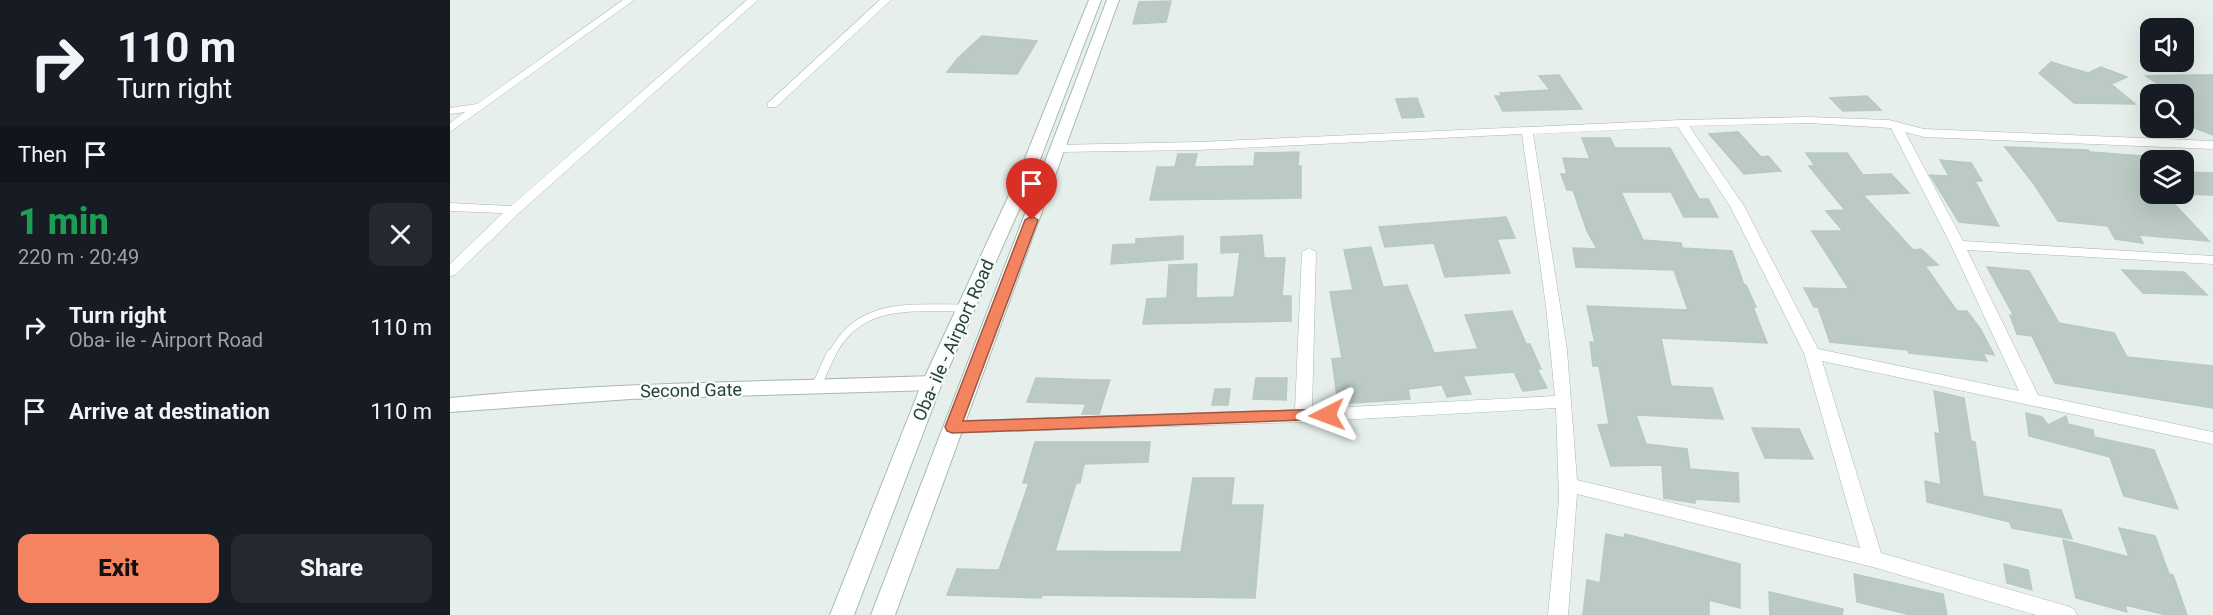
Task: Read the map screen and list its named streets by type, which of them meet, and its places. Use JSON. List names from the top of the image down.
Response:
{
  "streets": {
    "main road": ["Oba- ile - Airport Road", "Second Gate"]
  },
  "crossings": [
    ["Oba- ile - Airport Road", "Second Gate"]
  ],
  "page": {
    "turn": ["110 m", "Turn right"],
    "then": "Then",
    "heading": ["1 min", "220 m · 20:49"],
    "list": [
      {
        "name": "Turn right",
        "note": "Oba- ile - Airport Road",
        "value": "110 m"
      },
      {
        "name": "Arrive at destination",
        "value": "110 m"
      }
    ],
    "buttons": ["Exit", "Share"]
  }
}
